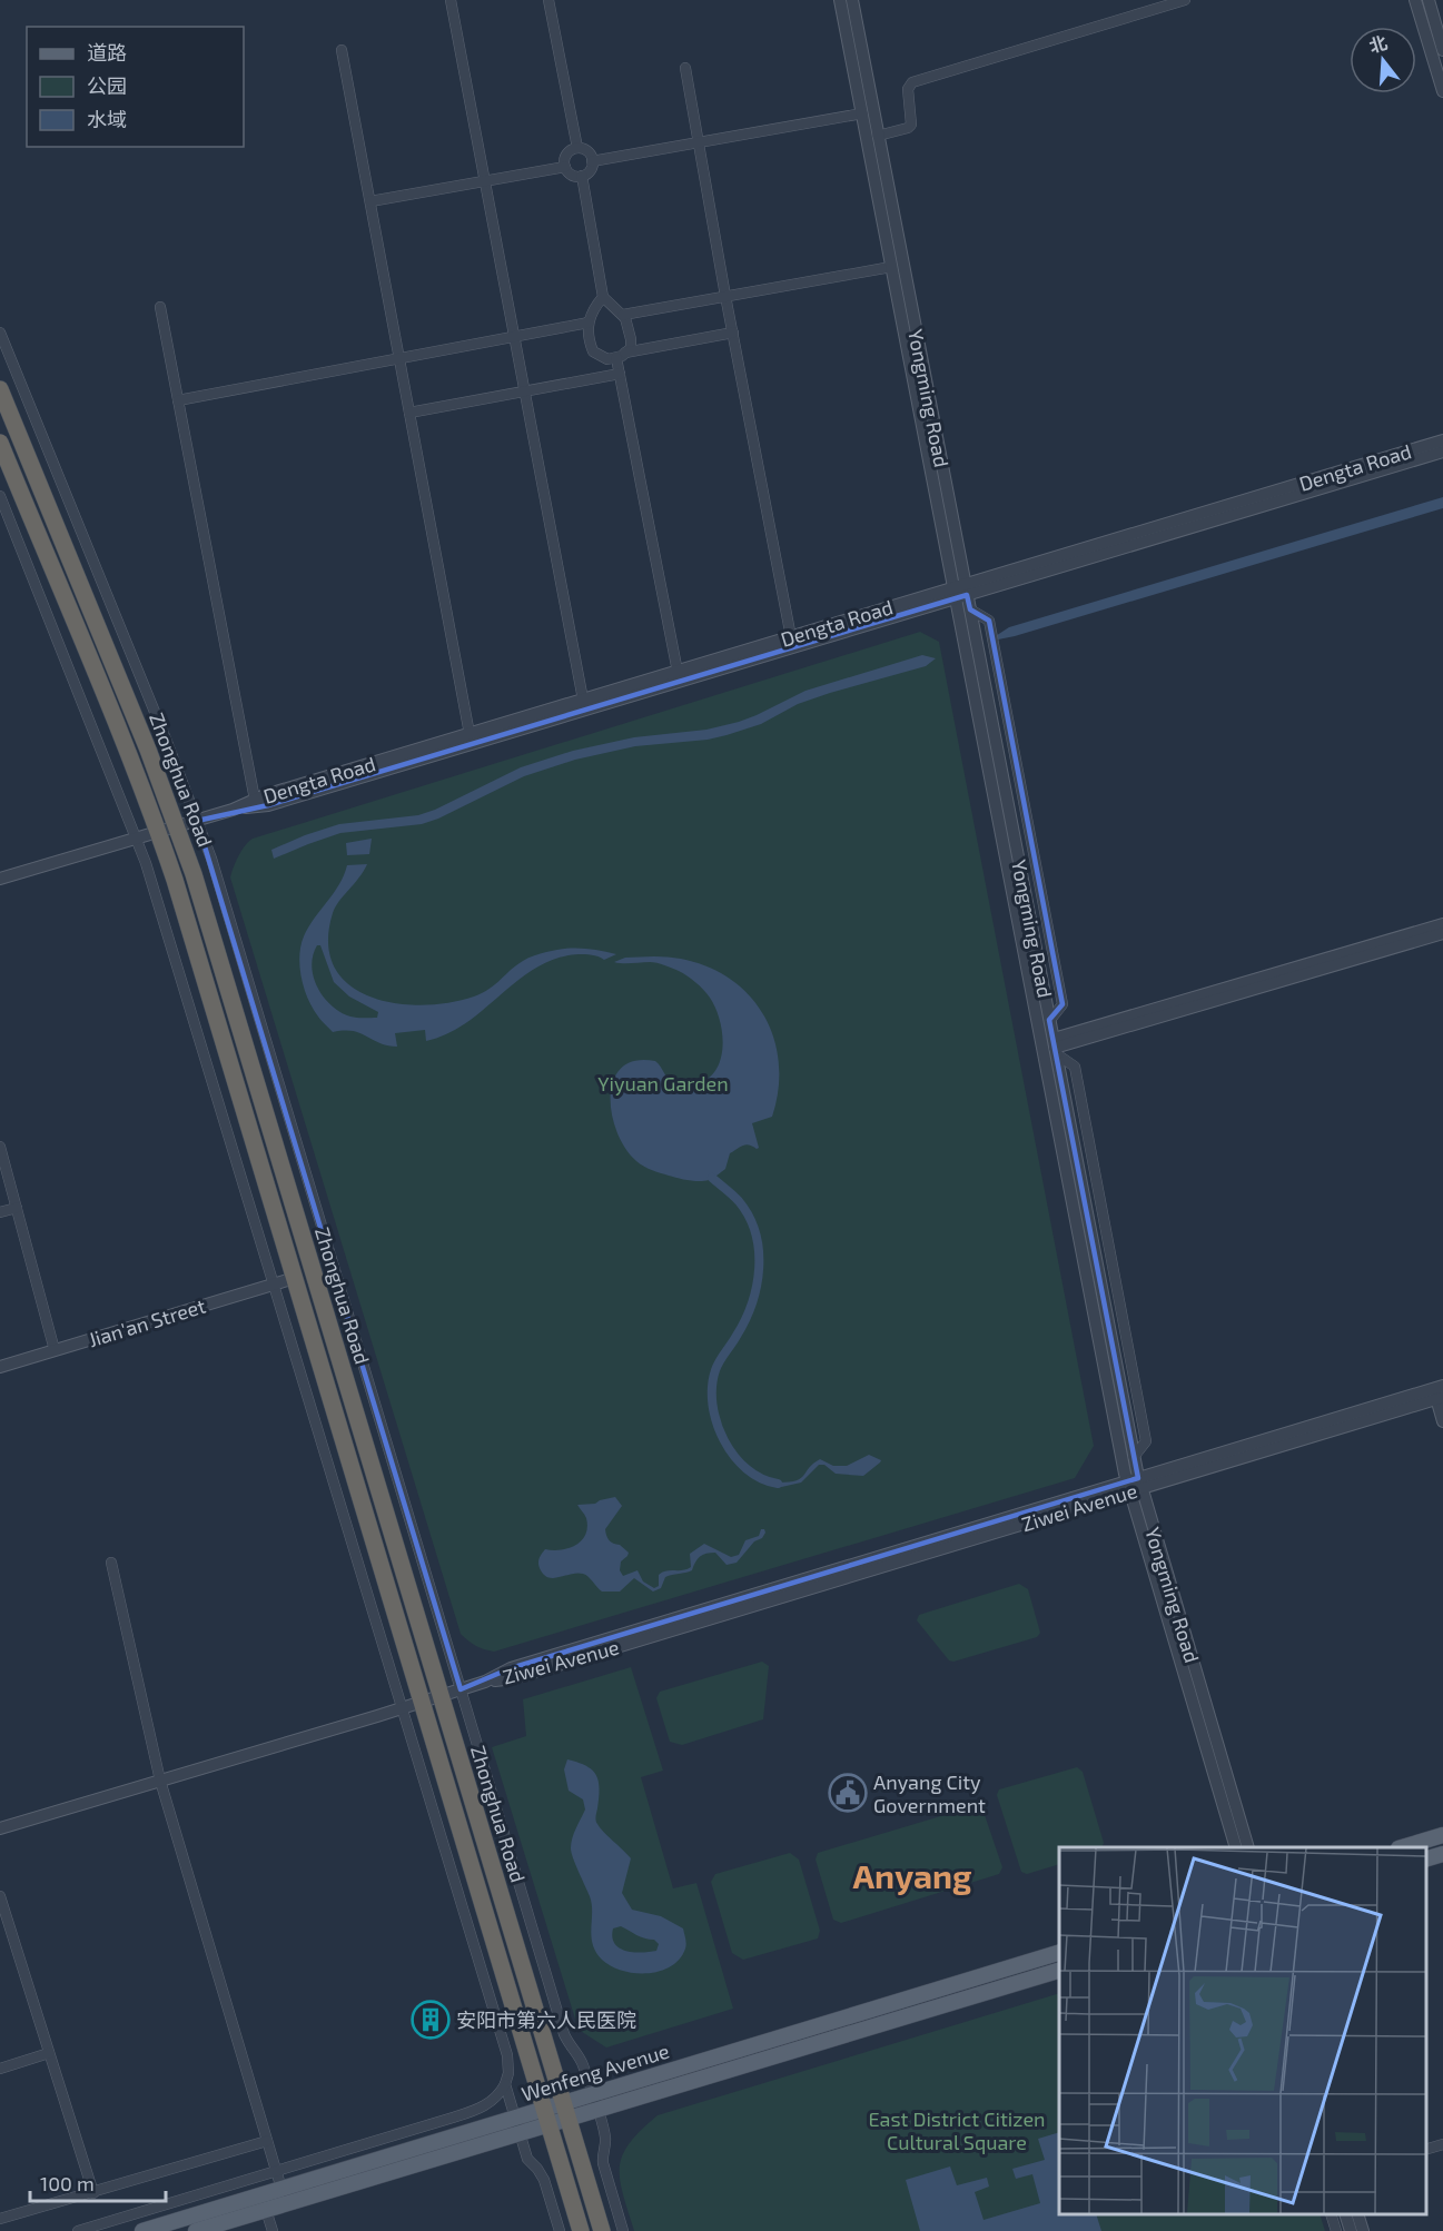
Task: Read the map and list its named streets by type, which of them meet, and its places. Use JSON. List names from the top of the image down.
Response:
{
  "streets": {
    "highway": ["Zhonghua Road"],
    "main road": ["Wenfeng Avenue"],
    "street": [
      "Yongming Road",
      "Dengta Road",
      "Jian'an Street",
      "Ziwei Avenue"
    ]
  },
  "crossings": [
    ["Yongming Road", "Dengta Road"],
    ["Yongming Road", "Ziwei Avenue"],
    ["Dengta Road", "Zhonghua Road"],
    ["Zhonghua Road", "Jian'an Street"],
    ["Zhonghua Road", "Ziwei Avenue"],
    ["Zhonghua Road", "Wenfeng Avenue"]
  ],
  "districts": ["Anyang"],
  "parks": ["Yiyuan Garden", "East District Citizen Cultural Square"],
  "places": {
    "public building": ["Anyang City Government"],
    "building": ["安阳市第六人民医院"]
  },
  "legend": ["道路", "公园", "水域"],
  "scale_bar": "100 m",
  "north": "top"
}
